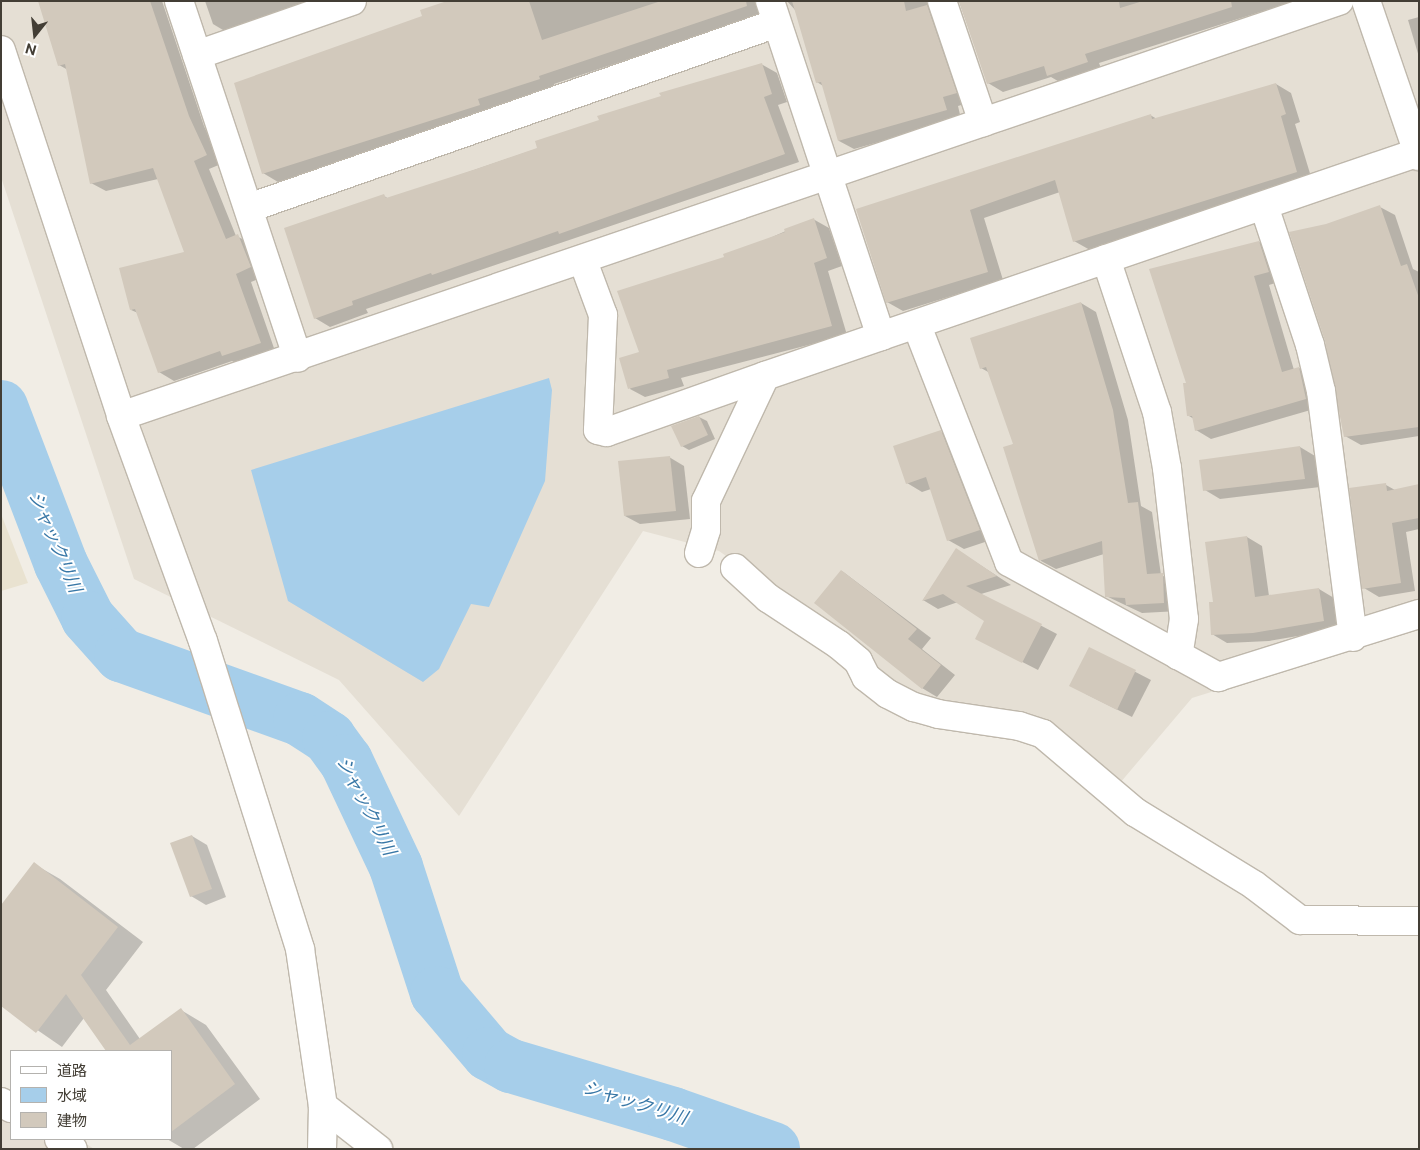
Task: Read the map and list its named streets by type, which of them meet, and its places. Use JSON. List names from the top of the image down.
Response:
{
  "water": ["シャックリ川"],
  "legend": ["道路", "水域", "建物"],
  "north": "bottom"
}
